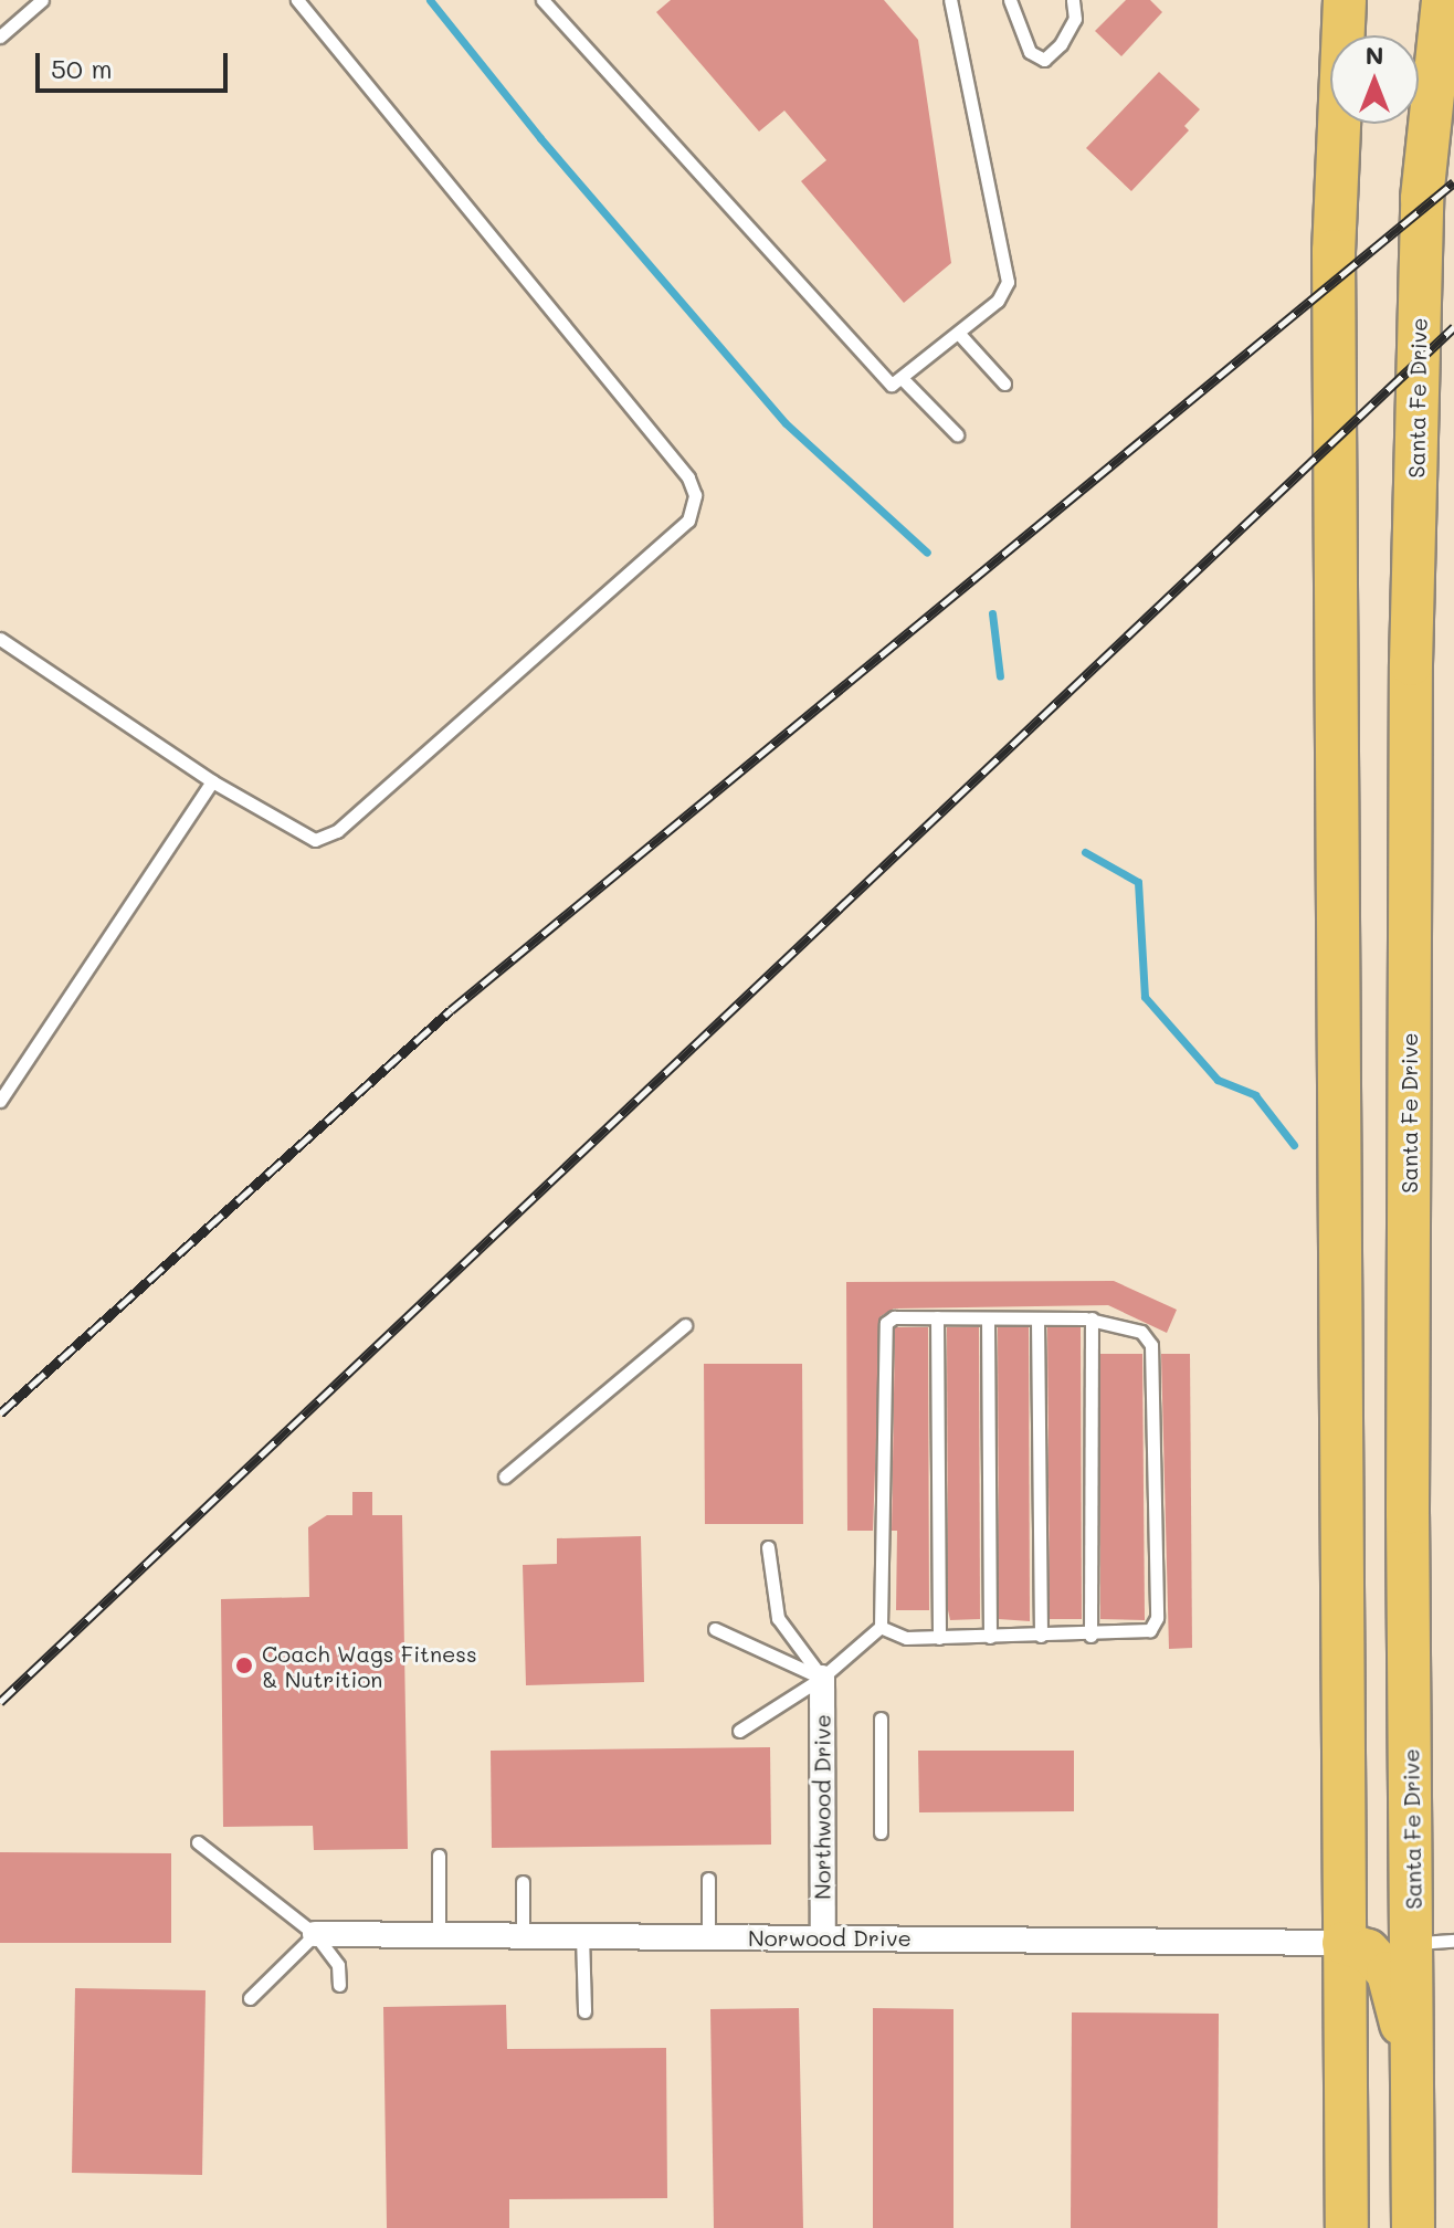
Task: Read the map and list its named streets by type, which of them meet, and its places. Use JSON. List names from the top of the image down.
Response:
{
  "streets": {
    "highway": ["Santa Fe Drive"],
    "street": ["Northwood Drive", "Norwood Drive"]
  },
  "crossings": [
    ["Northwood Drive", "Norwood Drive"]
  ],
  "places": ["Coach Wags Fitness & Nutrition"],
  "scale_bar": "50 m",
  "north": "top"
}
